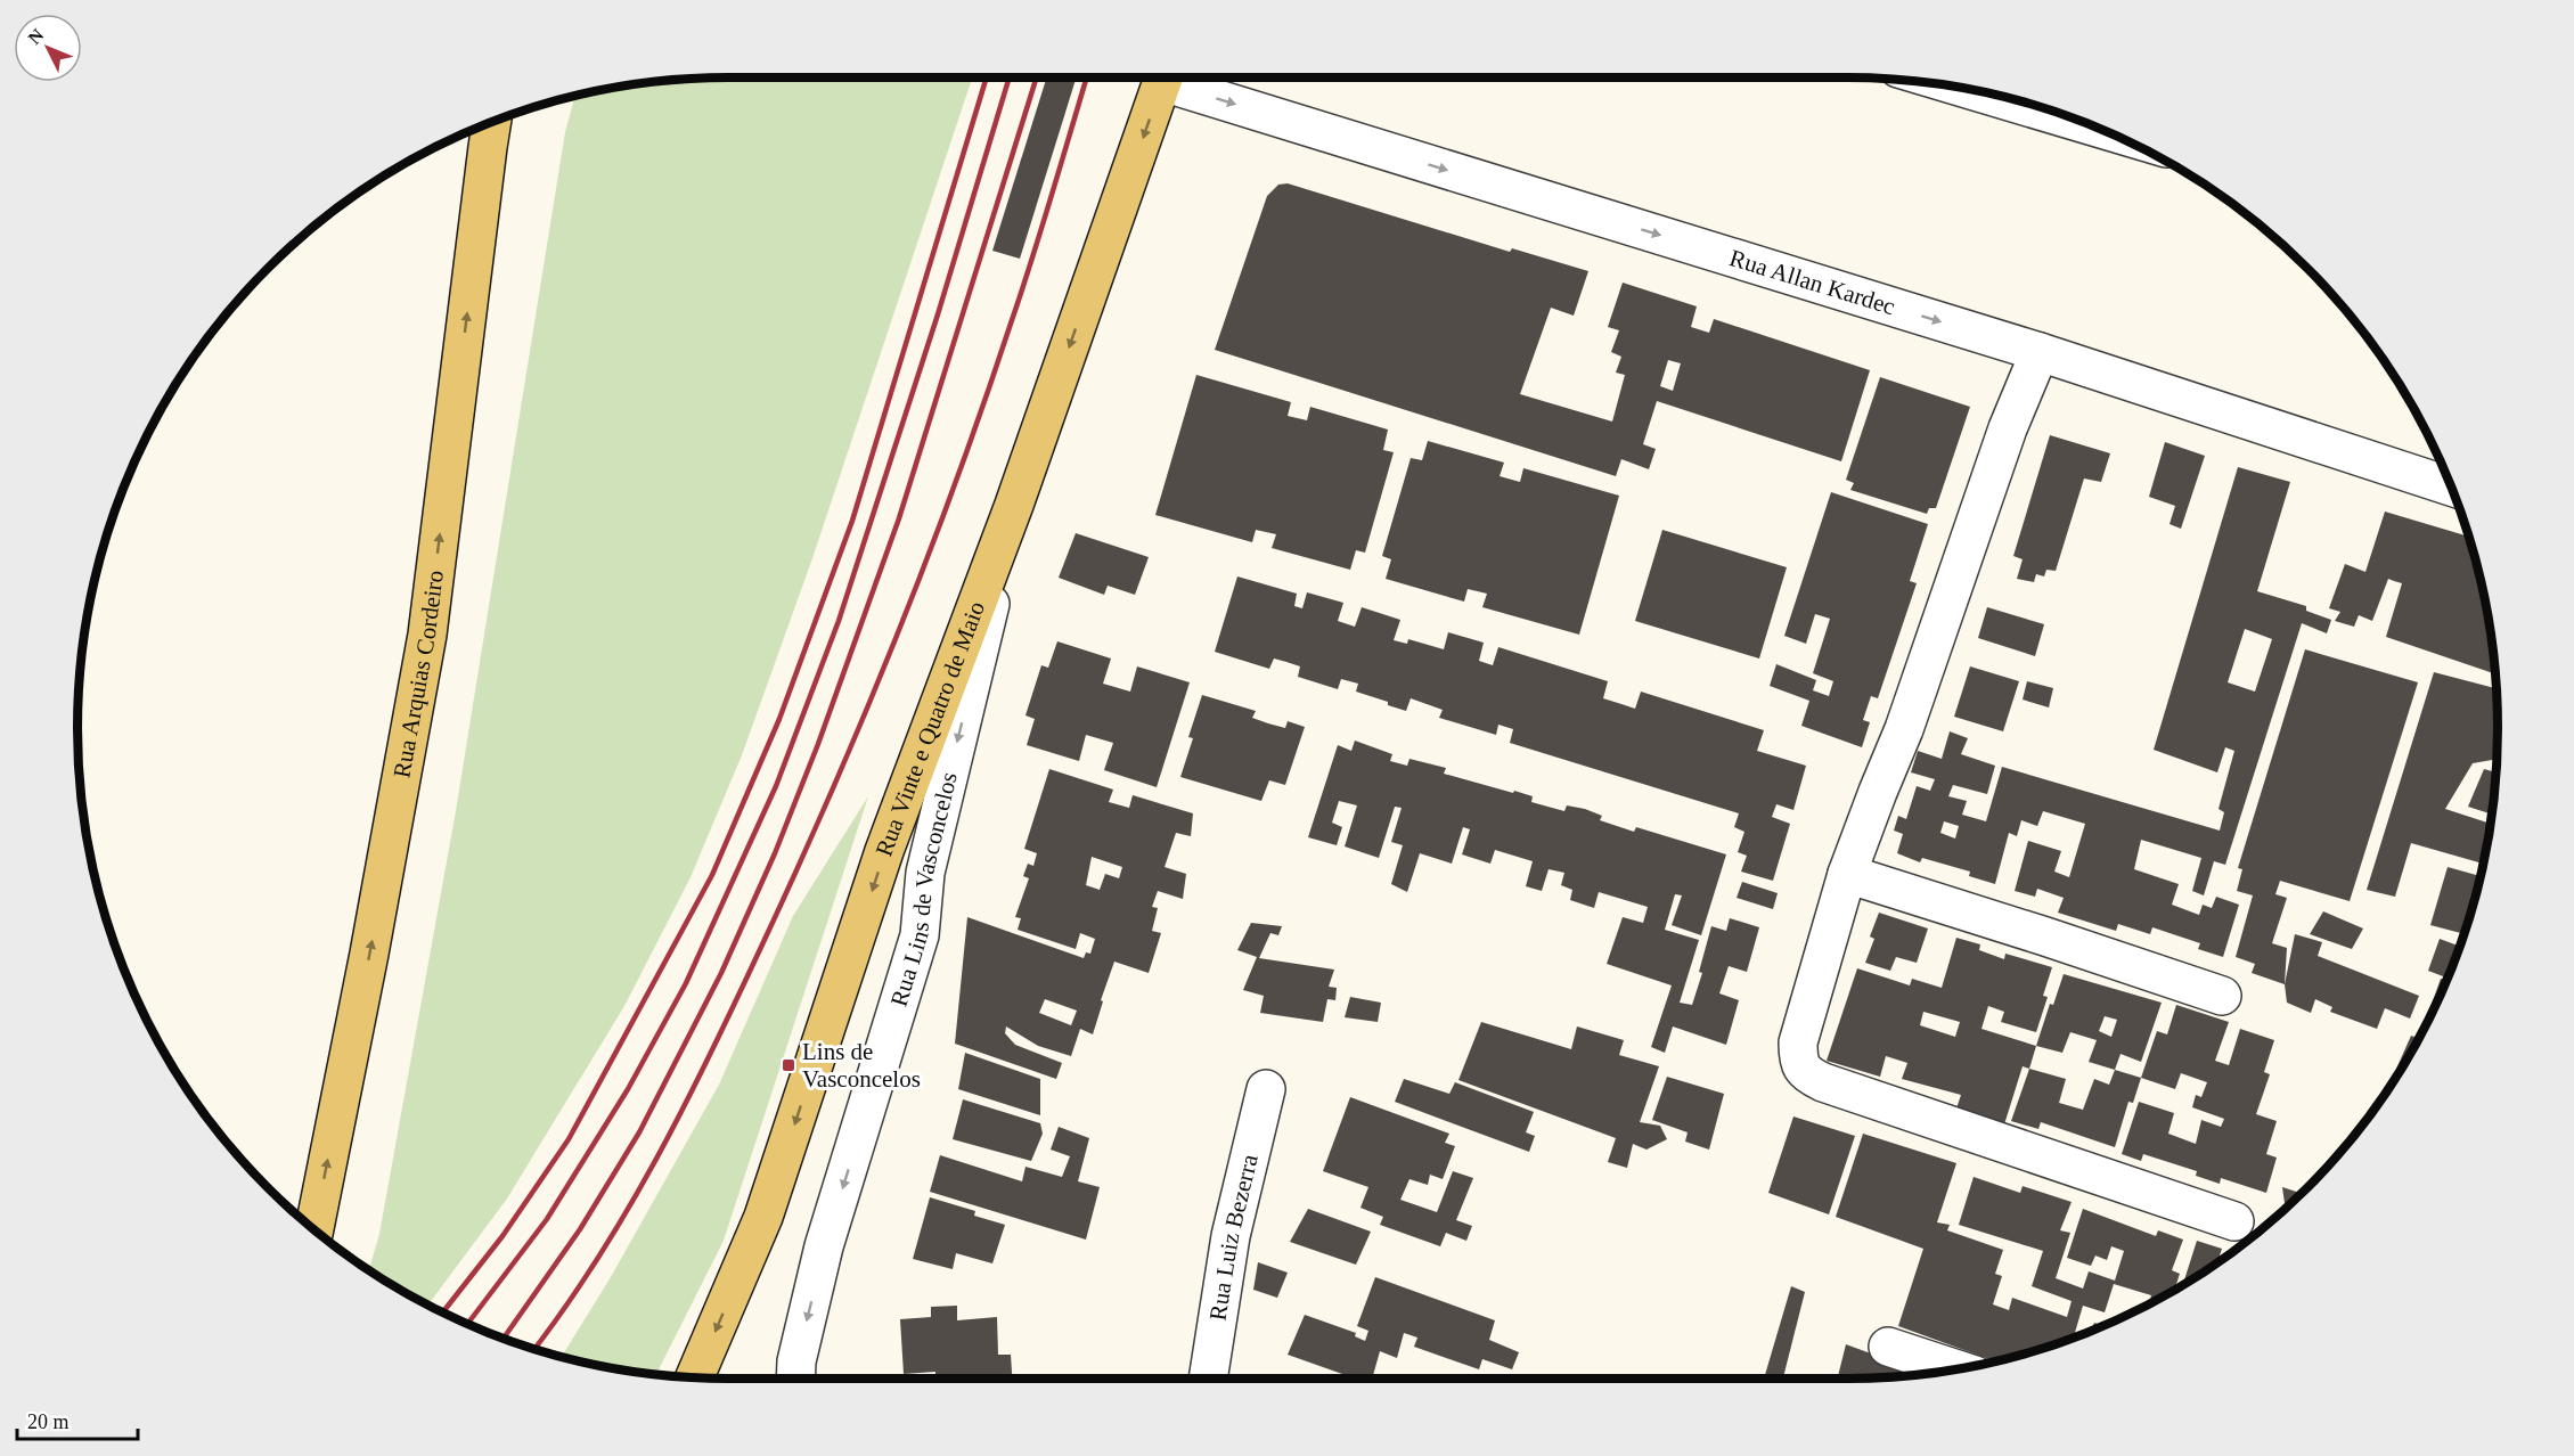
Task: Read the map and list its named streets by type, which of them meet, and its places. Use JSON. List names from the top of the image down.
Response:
{
  "streets": {
    "main road": ["Rua Arquias Cordeiro", "Rua Vinte e Quatro de Maio"],
    "street": ["Rua Allan Kardec", "Rua Lins de Vasconcelos", "Rua Luiz Bezerra"]
  },
  "crossings": [
    ["Rua Vinte e Quatro de Maio", "Rua Lins de Vasconcelos"]
  ],
  "one_way": [
    "Rua Allan Kardec",
    "Rua Arquias Cordeiro",
    "Rua Vinte e Quatro de Maio",
    "Rua Lins de Vasconcelos"
  ],
  "places": {
    "transit": ["Lins de Vasconcelos"]
  },
  "scale_bar": "20 m",
  "north": "top left"
}
